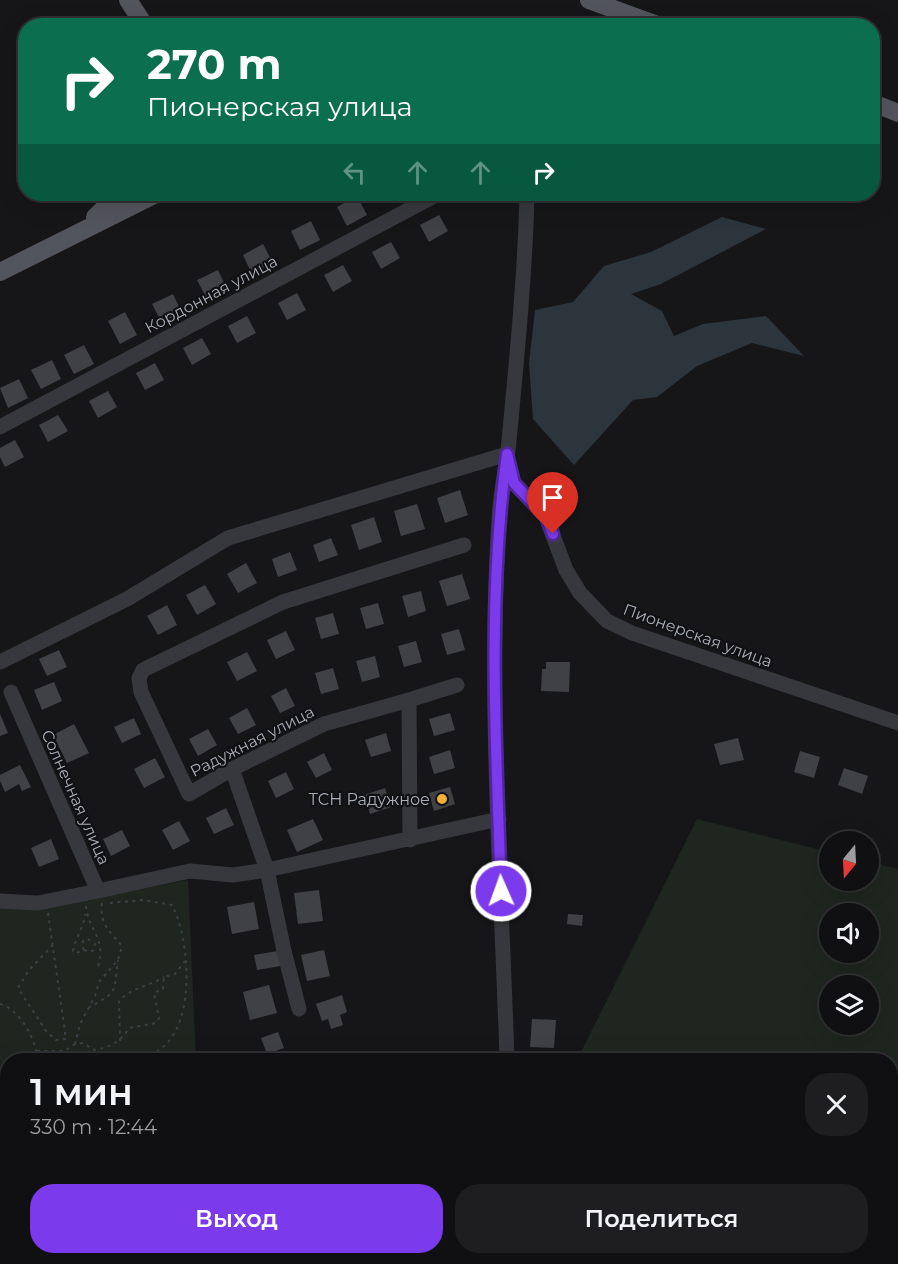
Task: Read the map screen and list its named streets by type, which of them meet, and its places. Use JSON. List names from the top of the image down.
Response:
{
  "streets": {
    "street": [
      "Кордонная улица",
      "Пионерская улица",
      "Радужная улица",
      "Солнечная улица"
    ]
  },
  "places": ["ТСН Радужное"],
  "north": "bottom",
  "page": {
    "turn": ["270 m", "Пионерская улица"],
    "heading": ["1 мин", "330 m · 12:44"],
    "buttons": ["Выход", "Поделиться"]
  }
}
